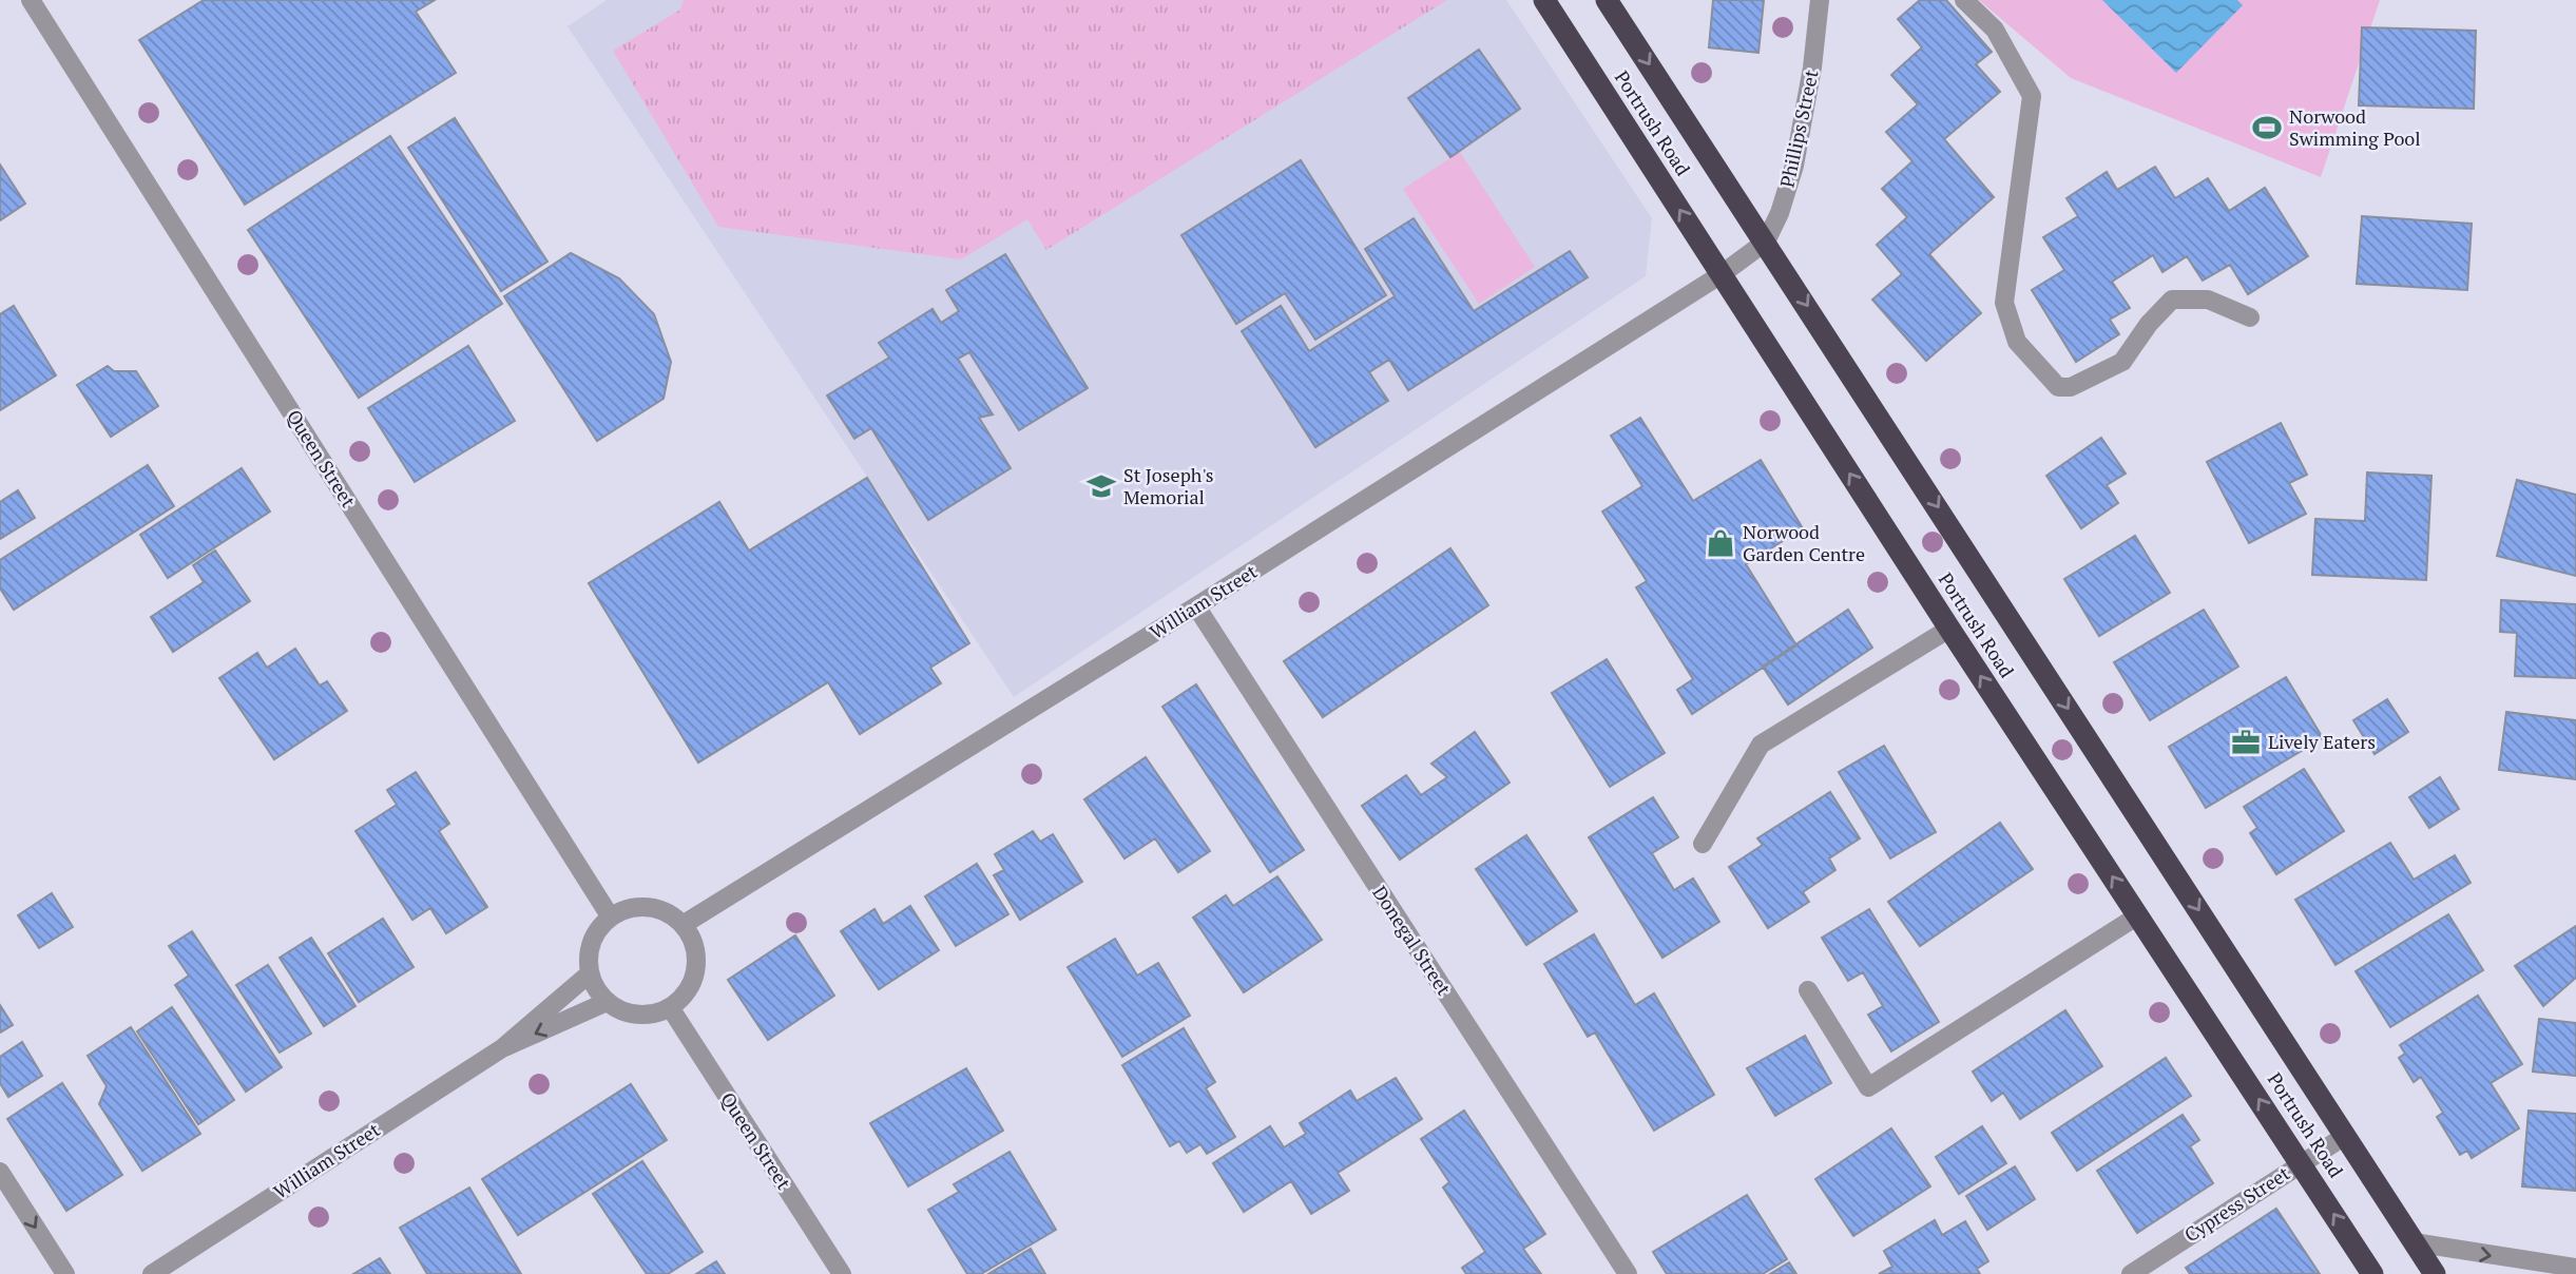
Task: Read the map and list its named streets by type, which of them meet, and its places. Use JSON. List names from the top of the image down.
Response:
{
  "streets": {
    "highway": ["Portrush Road"],
    "street": [
      "Phillips Street",
      "Queen Street",
      "William Street",
      "Donegal Street",
      "Cypress Street"
    ]
  },
  "crossings": [
    ["Portrush Road", "Phillips Street"],
    ["Portrush Road", "William Street"],
    ["Portrush Road", "Cypress Street"],
    ["Phillips Street", "William Street"],
    ["Queen Street", "William Street"],
    ["William Street", "Donegal Street"]
  ],
  "places": {
    "sports": ["Norwood Swimming Pool"],
    "school or university": ["St Joseph's Memorial"],
    "shop": ["Norwood Garden Centre"],
    "office": ["Lively Eaters"]
  }
}
